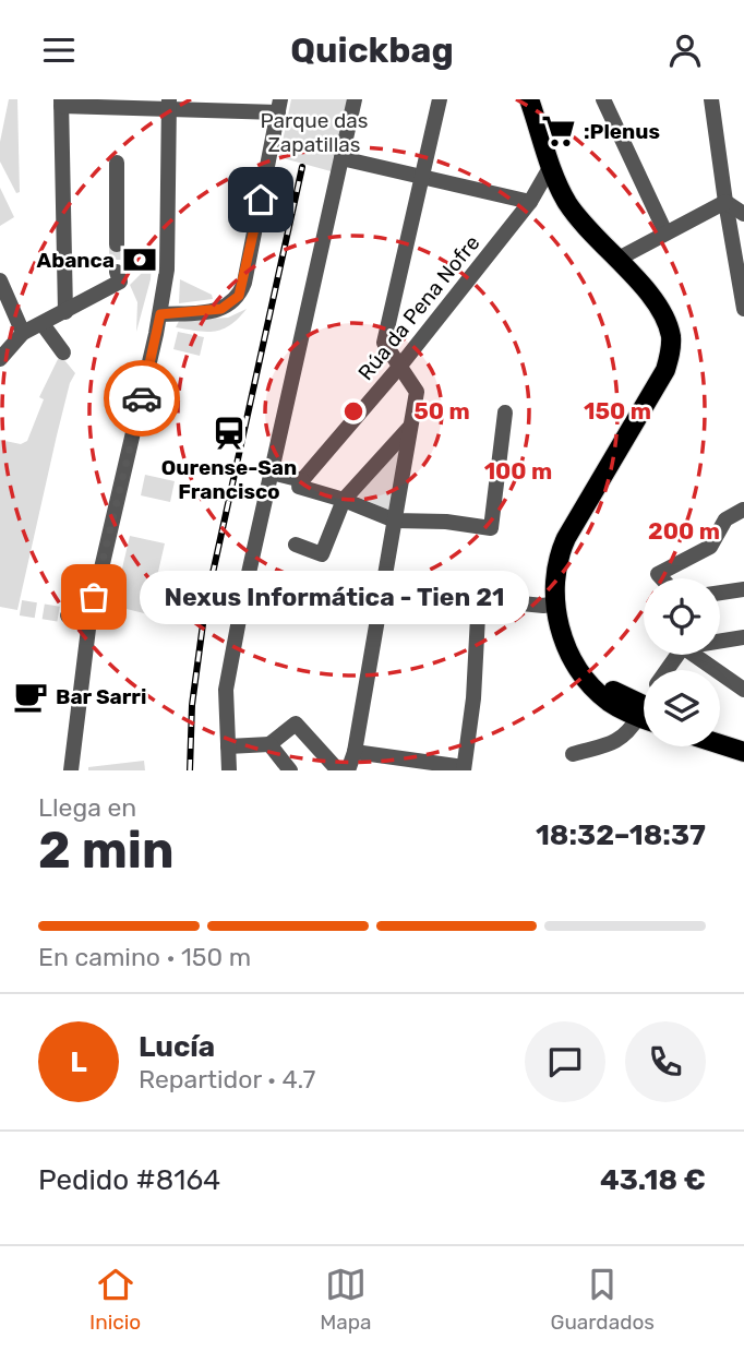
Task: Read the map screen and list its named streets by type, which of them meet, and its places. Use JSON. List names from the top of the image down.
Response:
{
  "streets": {
    "street": ["Rúa da Pena Nofre"]
  },
  "parks": ["Parque das Zapatillas"],
  "places": {
    "supermarket": [":Plenus"],
    "bank": ["Abanca"],
    "station": ["Ourense-San Francisco"],
    "other": ["Nexus Informática - Tien 21"],
    "cafe": ["Bar Sarri"]
  },
  "page": {
    "header": "Quickbag",
    "bubble": "Nexus Informática - Tien 21",
    "heading": ["2 min", "Llega en", "18:32–18:37"],
    "panel": [
      "Lucía",
      "Repartidor · 4.7",
      "Pedido #8164",
      "43.18 €"
    ],
    "bar": "En camino · 150 m",
    "round": "L",
    "tabs": ["Inicio", "Mapa", "Guardados"]
  },
  "rings": [
    "50 m",
    "150 m",
    "100 m",
    "200 m"
  ]
}
